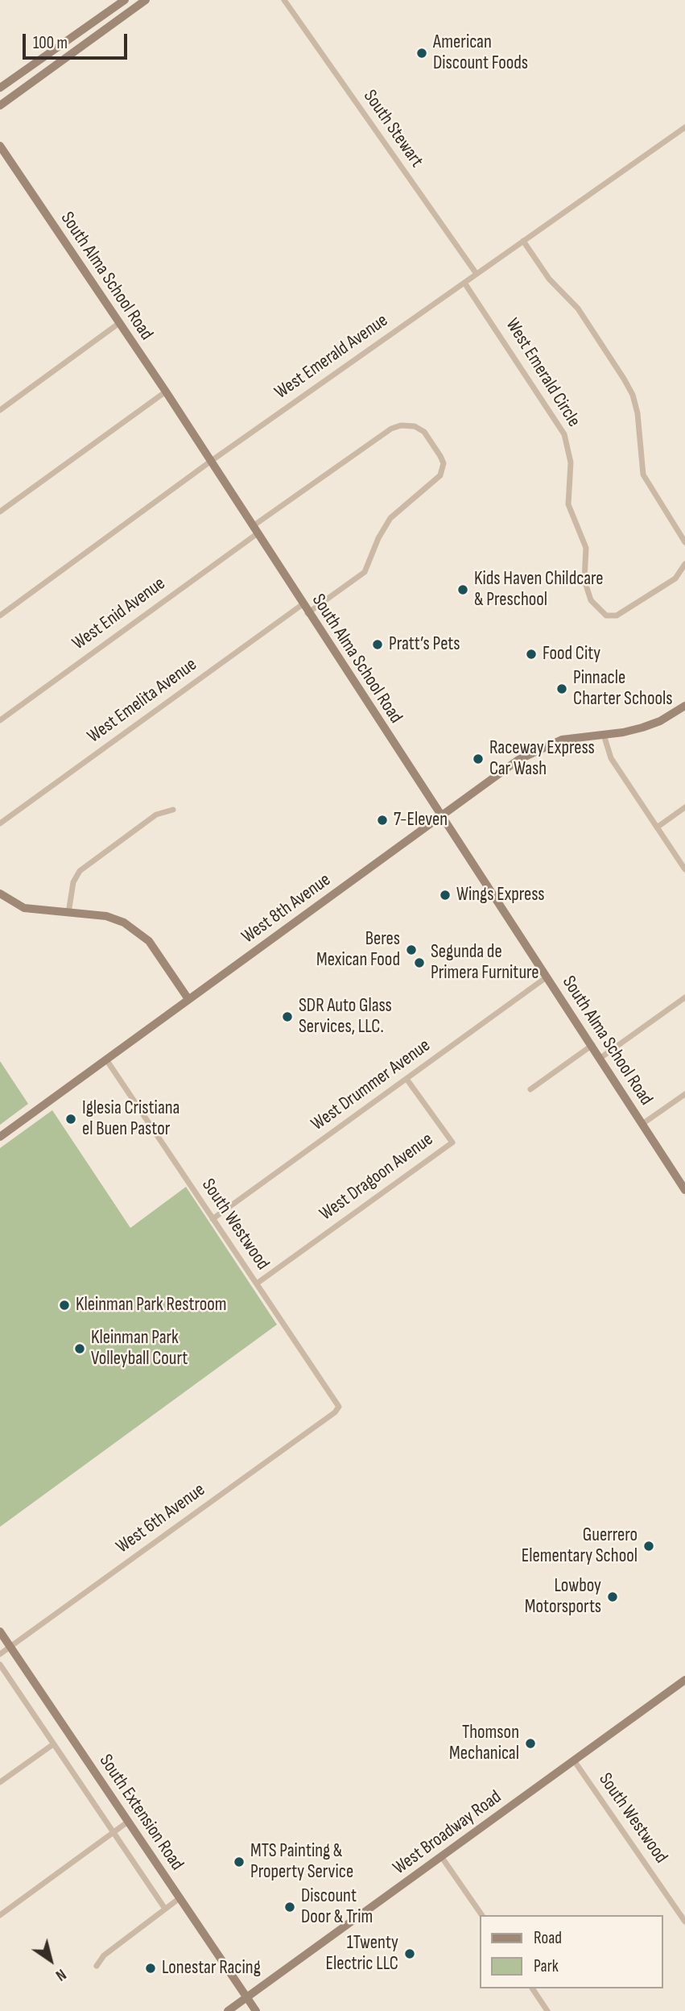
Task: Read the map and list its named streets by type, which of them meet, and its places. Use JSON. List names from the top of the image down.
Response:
{
  "streets": {
    "main road": [
      "South Alma School Road",
      "West 8th Avenue",
      "South Extension Road",
      "West Broadway Road"
    ],
    "street": [
      "South Stewart",
      "West Emerald Avenue",
      "West Emerald Circle",
      "West Enid Avenue",
      "West Emelita Avenue",
      "West Drummer Avenue",
      "West Dragoon Avenue",
      "South Westwood",
      "West 6th Avenue"
    ]
  },
  "crossings": [
    ["South Stewart", "West Emerald Avenue"],
    ["South Alma School Road", "West Emerald Avenue"],
    ["South Alma School Road", "West Enid Avenue"],
    ["South Alma School Road", "West Emelita Avenue"],
    ["South Alma School Road", "West 8th Avenue"],
    ["South Alma School Road", "West Drummer Avenue"],
    ["West Emerald Avenue", "West Emerald Circle"],
    ["West 8th Avenue", "South Westwood"],
    ["West Drummer Avenue", "West Dragoon Avenue"],
    ["West Drummer Avenue", "South Westwood"],
    ["West Dragoon Avenue", "South Westwood"],
    ["South Westwood", "West 6th Avenue"],
    ["South Westwood", "West Broadway Road"],
    ["West 6th Avenue", "South Extension Road"],
    ["South Extension Road", "West Broadway Road"]
  ],
  "places": [
    "American Discount Foods",
    "Kids Haven Childcare & Preschool",
    "Pratt’s Pets",
    "Food City",
    "Pinnacle Charter Schools",
    "Raceway Express Car Wash",
    "7-Eleven",
    "Wings Express",
    "Beres Mexican Food",
    "Segunda de Primera Furniture",
    "SDR Auto Glass Services, LLC.",
    "Iglesia Cristiana el Buen Pastor",
    "Kleinman Park Restroom",
    "Kleinman Park Volleyball Court",
    "Guerrero Elementary School",
    "Lowboy Motorsports",
    "Thomson Mechanical",
    "MTS Painting & Property Service",
    "Discount Door & Trim",
    "1Twenty Electric LLC",
    "Lonestar Racing"
  ],
  "legend": ["Road", "Park"],
  "scale_bar": "100 m",
  "north": "bottom right"
}
